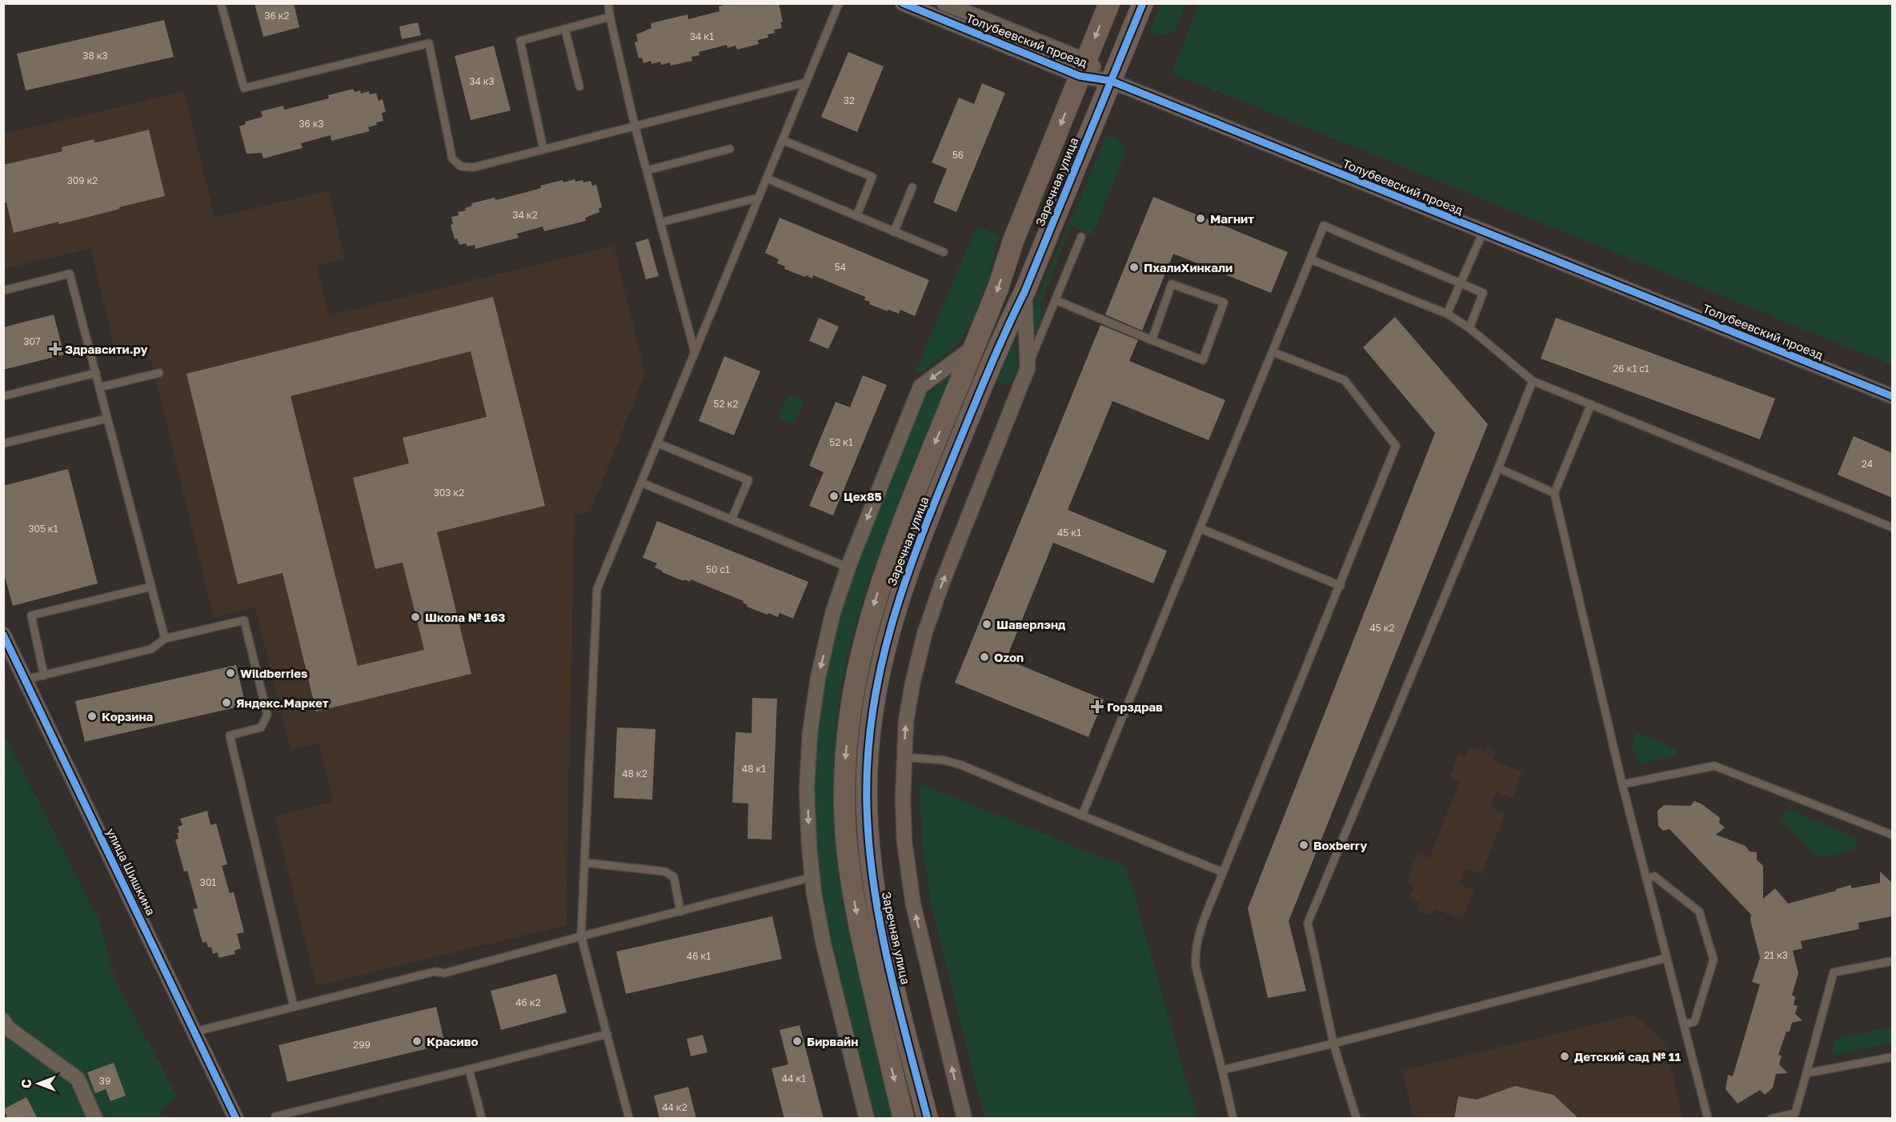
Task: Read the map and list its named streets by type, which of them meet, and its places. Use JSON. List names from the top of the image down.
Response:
{
  "streets": {
    "street": ["Толубеевский проезд", "Заречная улица", "улица Шишкина"]
  },
  "crossings": [
    ["Толубеевский проезд", "Заречная улица"]
  ],
  "places": {
    "other": [
      "Магнит",
      "ПхалиХинкали",
      "Цех85",
      "Школа № 163",
      "Шаверлэнд",
      "Ozon",
      "Wildberries",
      "Яндекс.Маркет",
      "Корзина",
      "Boxberry",
      "Красиво",
      "Бирвайн",
      "Детский сад № 11"
    ],
    "health": ["Здравсити.ру", "Горздрав"]
  },
  "house_numbers": [
    "36 к2",
    "34 к1",
    "38 к3",
    "34 к3",
    "32",
    "36 к3",
    "56",
    "309 к2",
    "34 к2",
    "54",
    "307",
    "26 к1 с1",
    "52 к2",
    "52 к1",
    "24",
    "303 к2",
    "305 к1",
    "45 к1",
    "50 с1",
    "45 к2",
    "48 к1",
    "48 к2",
    "301",
    "21 к3",
    "46 к1",
    "46 к2",
    "299",
    "44 к1",
    "39",
    "44 к2"
  ],
  "north": "left"
}
